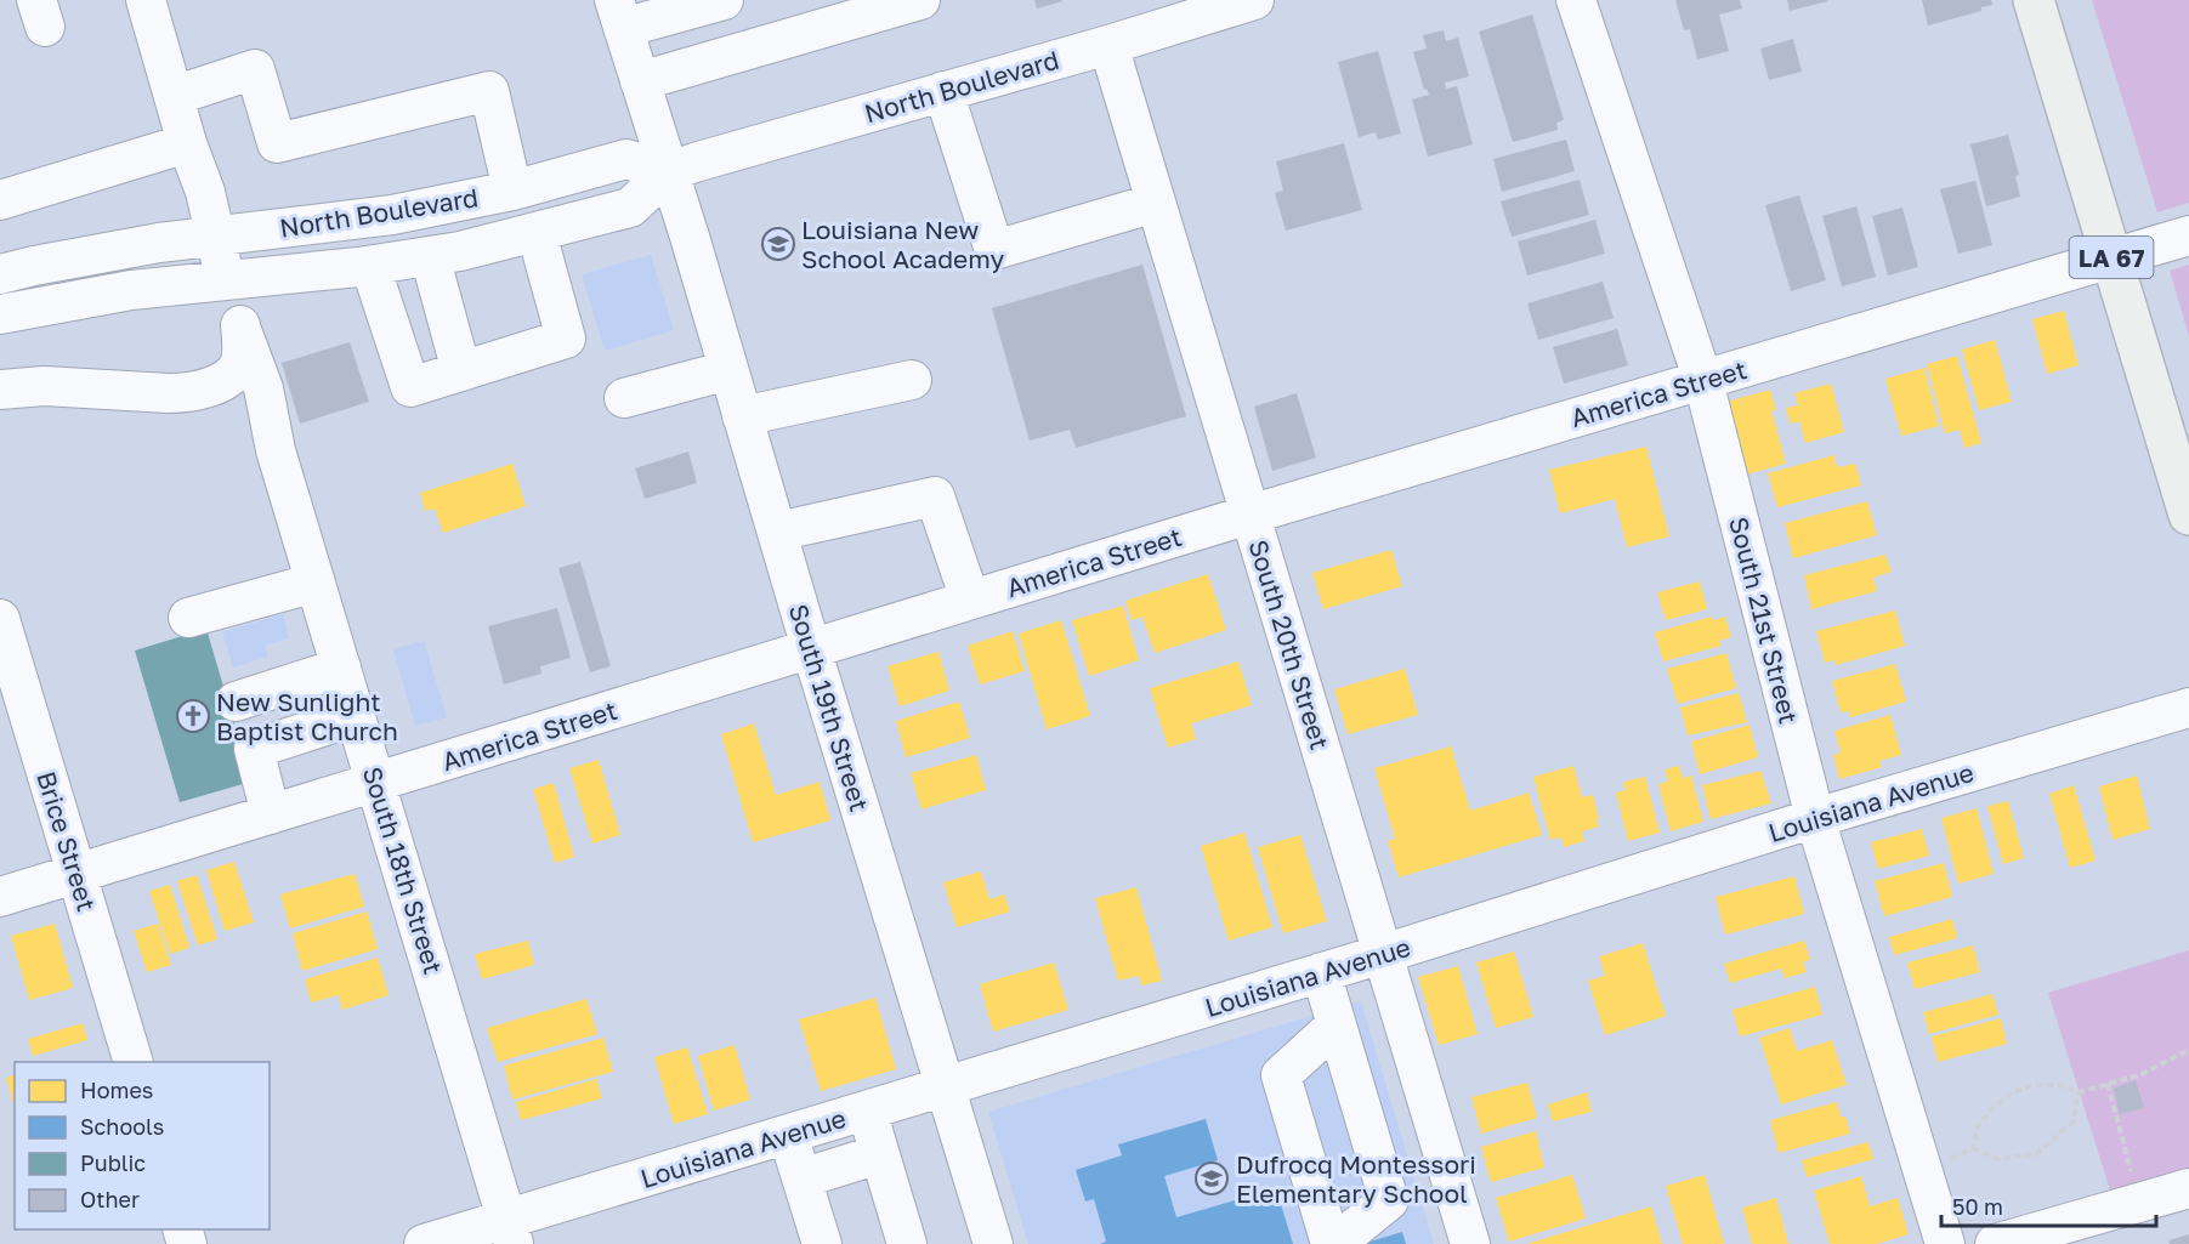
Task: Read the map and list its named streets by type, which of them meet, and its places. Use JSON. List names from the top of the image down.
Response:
{
  "streets": {
    "main road": ["LA 67"],
    "street": [
      "North Boulevard",
      "America Street",
      "South 21st Street",
      "South 20th Street",
      "South 19th Street",
      "Louisiana Avenue",
      "Brice Street",
      "South 18th Street"
    ]
  },
  "crossings": [
    ["North Boulevard", "South 20th Street"],
    ["North Boulevard", "South 19th Street"],
    ["LA 67", "America Street"],
    ["America Street", "South 21st Street"],
    ["America Street", "South 20th Street"],
    ["America Street", "South 19th Street"],
    ["America Street", "Brice Street"],
    ["America Street", "South 18th Street"],
    ["South 21st Street", "Louisiana Avenue"],
    ["South 20th Street", "Louisiana Avenue"],
    ["South 19th Street", "Louisiana Avenue"],
    ["Louisiana Avenue", "South 18th Street"]
  ],
  "places": {
    "school or university": ["Louisiana New School Academy", "Dufrocq Montessori Elementary School"],
    "church": ["New Sunlight Baptist Church"]
  },
  "legend": [
    "Homes",
    "Schools",
    "Public",
    "Other"
  ],
  "scale_bar": "50 m"
}
